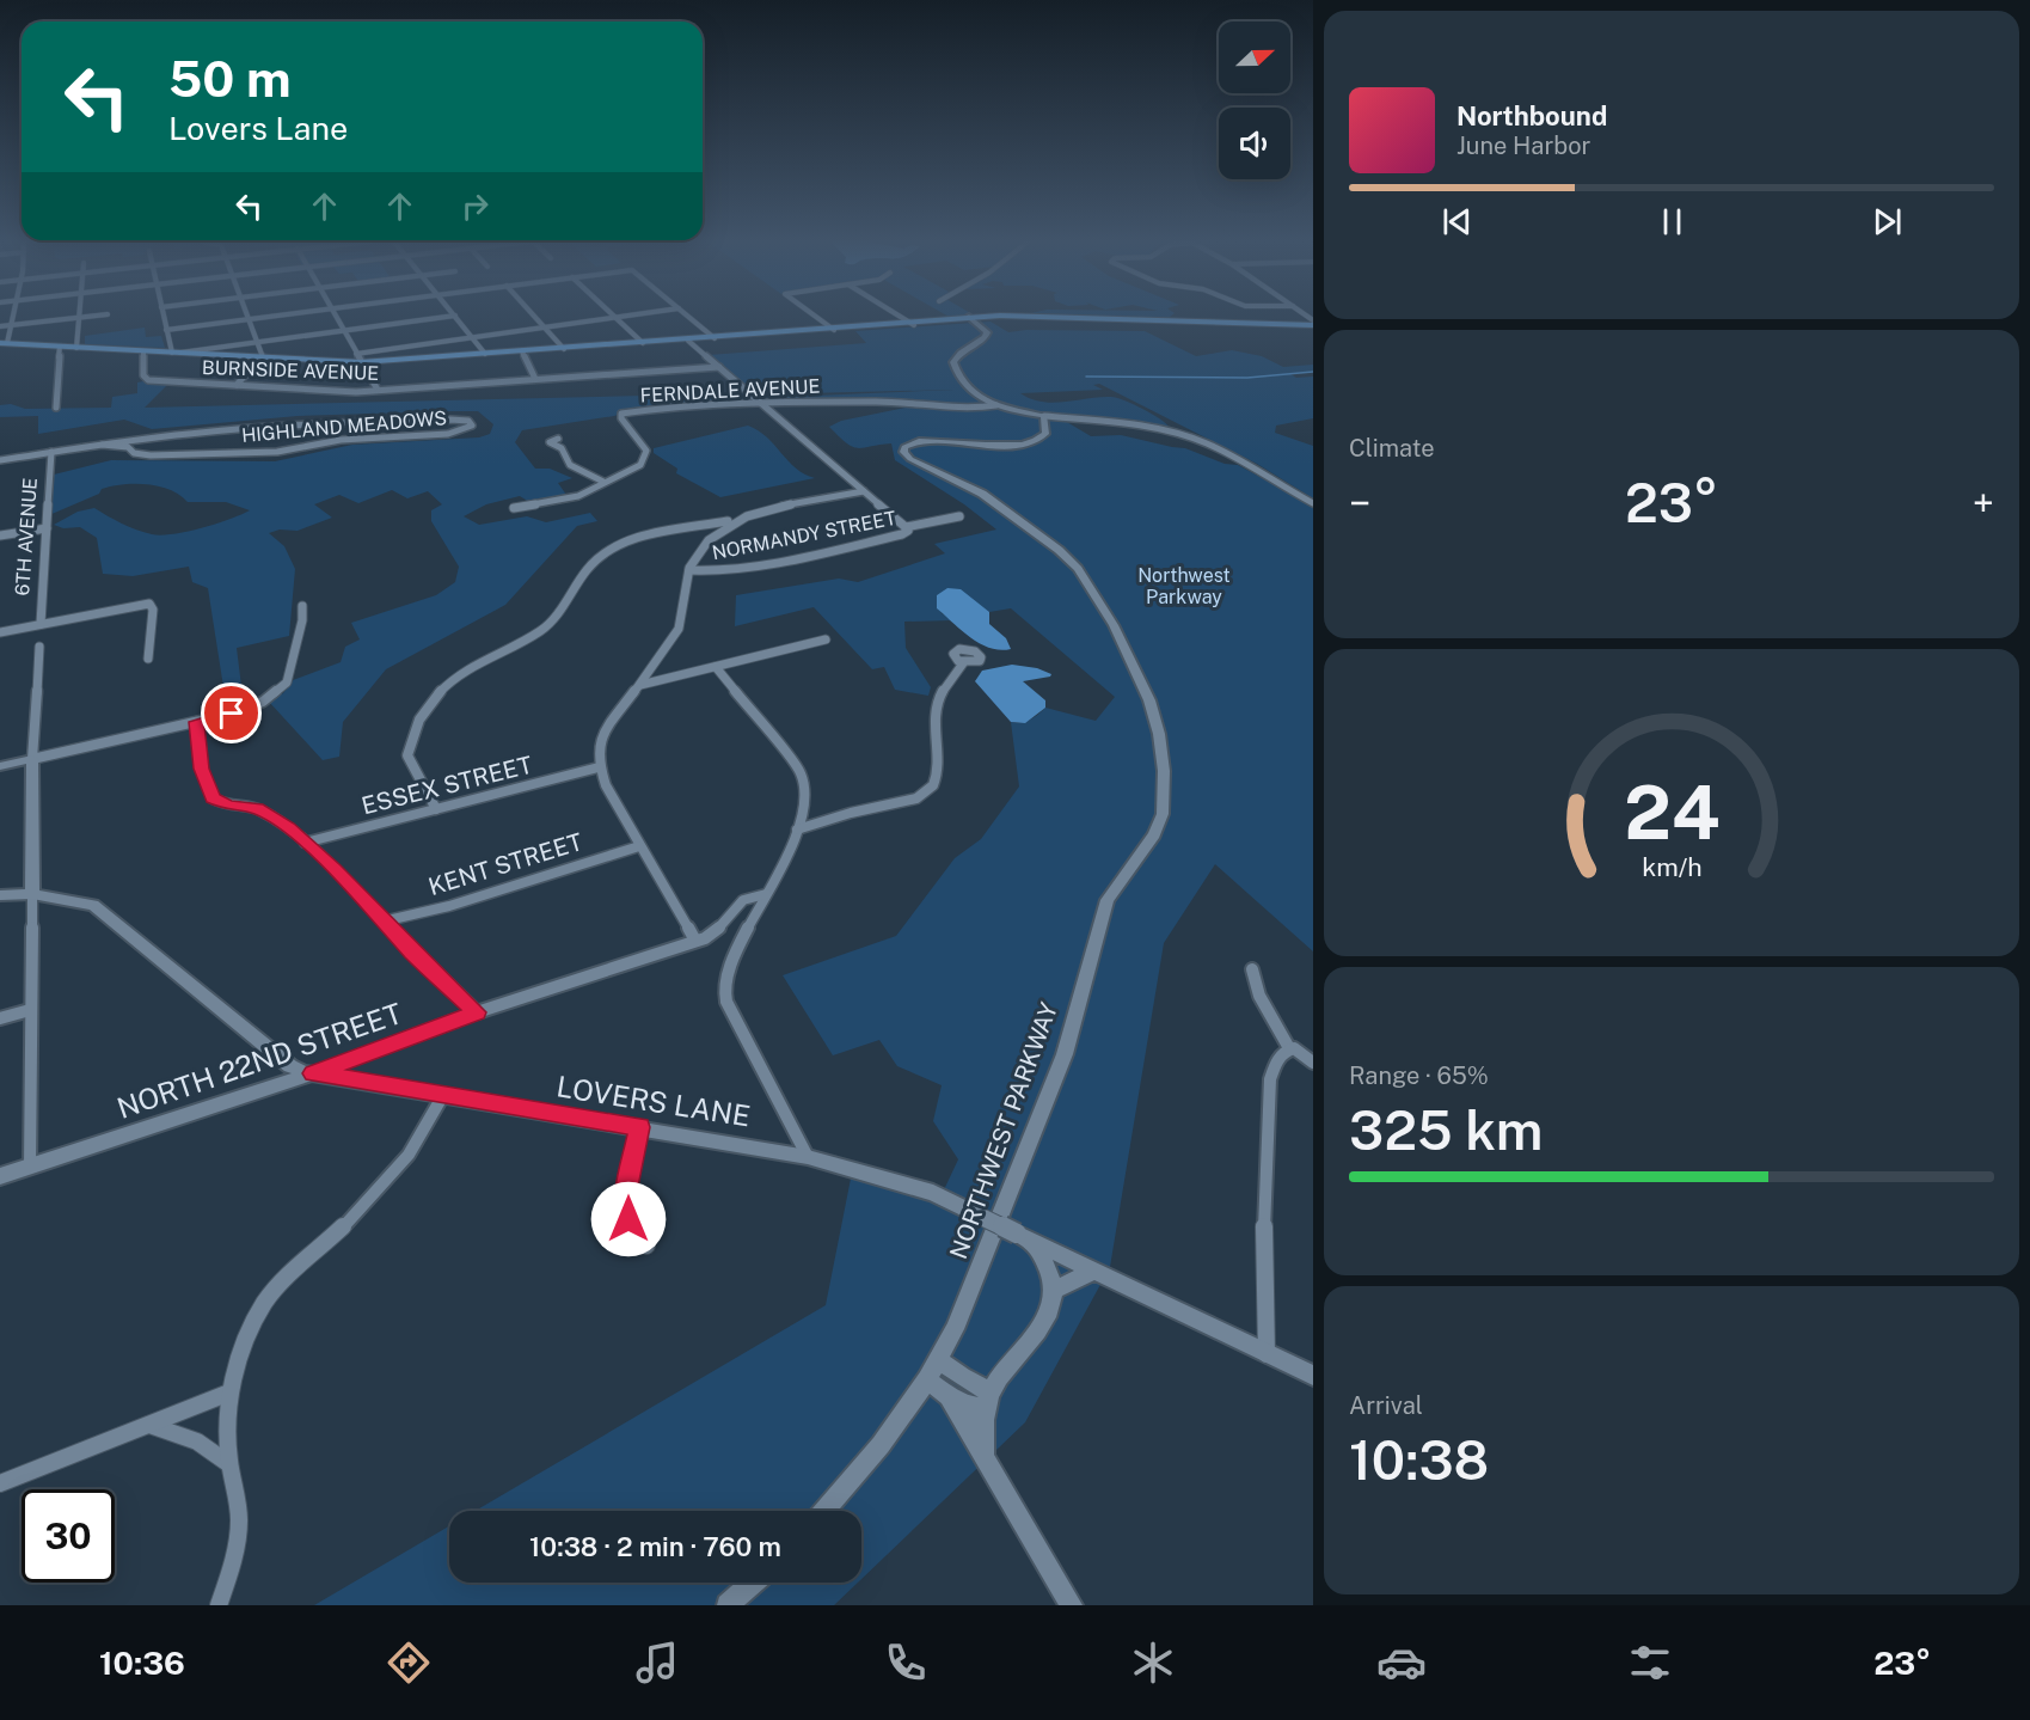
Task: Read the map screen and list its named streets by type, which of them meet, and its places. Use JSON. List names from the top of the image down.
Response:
{
  "streets": {
    "street": [
      "BURNSIDE AVENUE",
      "FERNDALE AVENUE",
      "HIGHLAND MEADOWS",
      "NORMANDY STREET",
      "6TH AVENUE",
      "ESSEX STREET",
      "KENT STREET",
      "NORTH 22ND STREET",
      "LOVERS LANE",
      "NORTHWEST PARKWAY"
    ]
  },
  "crossings": [
    ["NORTH 22ND STREET", "LOVERS LANE"]
  ],
  "parks": ["Northwest Parkway"],
  "north": "right",
  "page": {
    "turn": ["50 m", "Lovers Lane"],
    "song": ["Northbound", "June Harbor"],
    "tile": [
      "Climate",
      ["Range · 65%", "325 km"],
      ["Arrival", "10:38"]
    ],
    "heat": ["−", "23°", "+"],
    "limit": "30",
    "trip": "10:38 · 2 min · 760 m",
    "tabs": ["10:36", "23°"],
    "gauge": ["24", "km/h"]
  }
}
